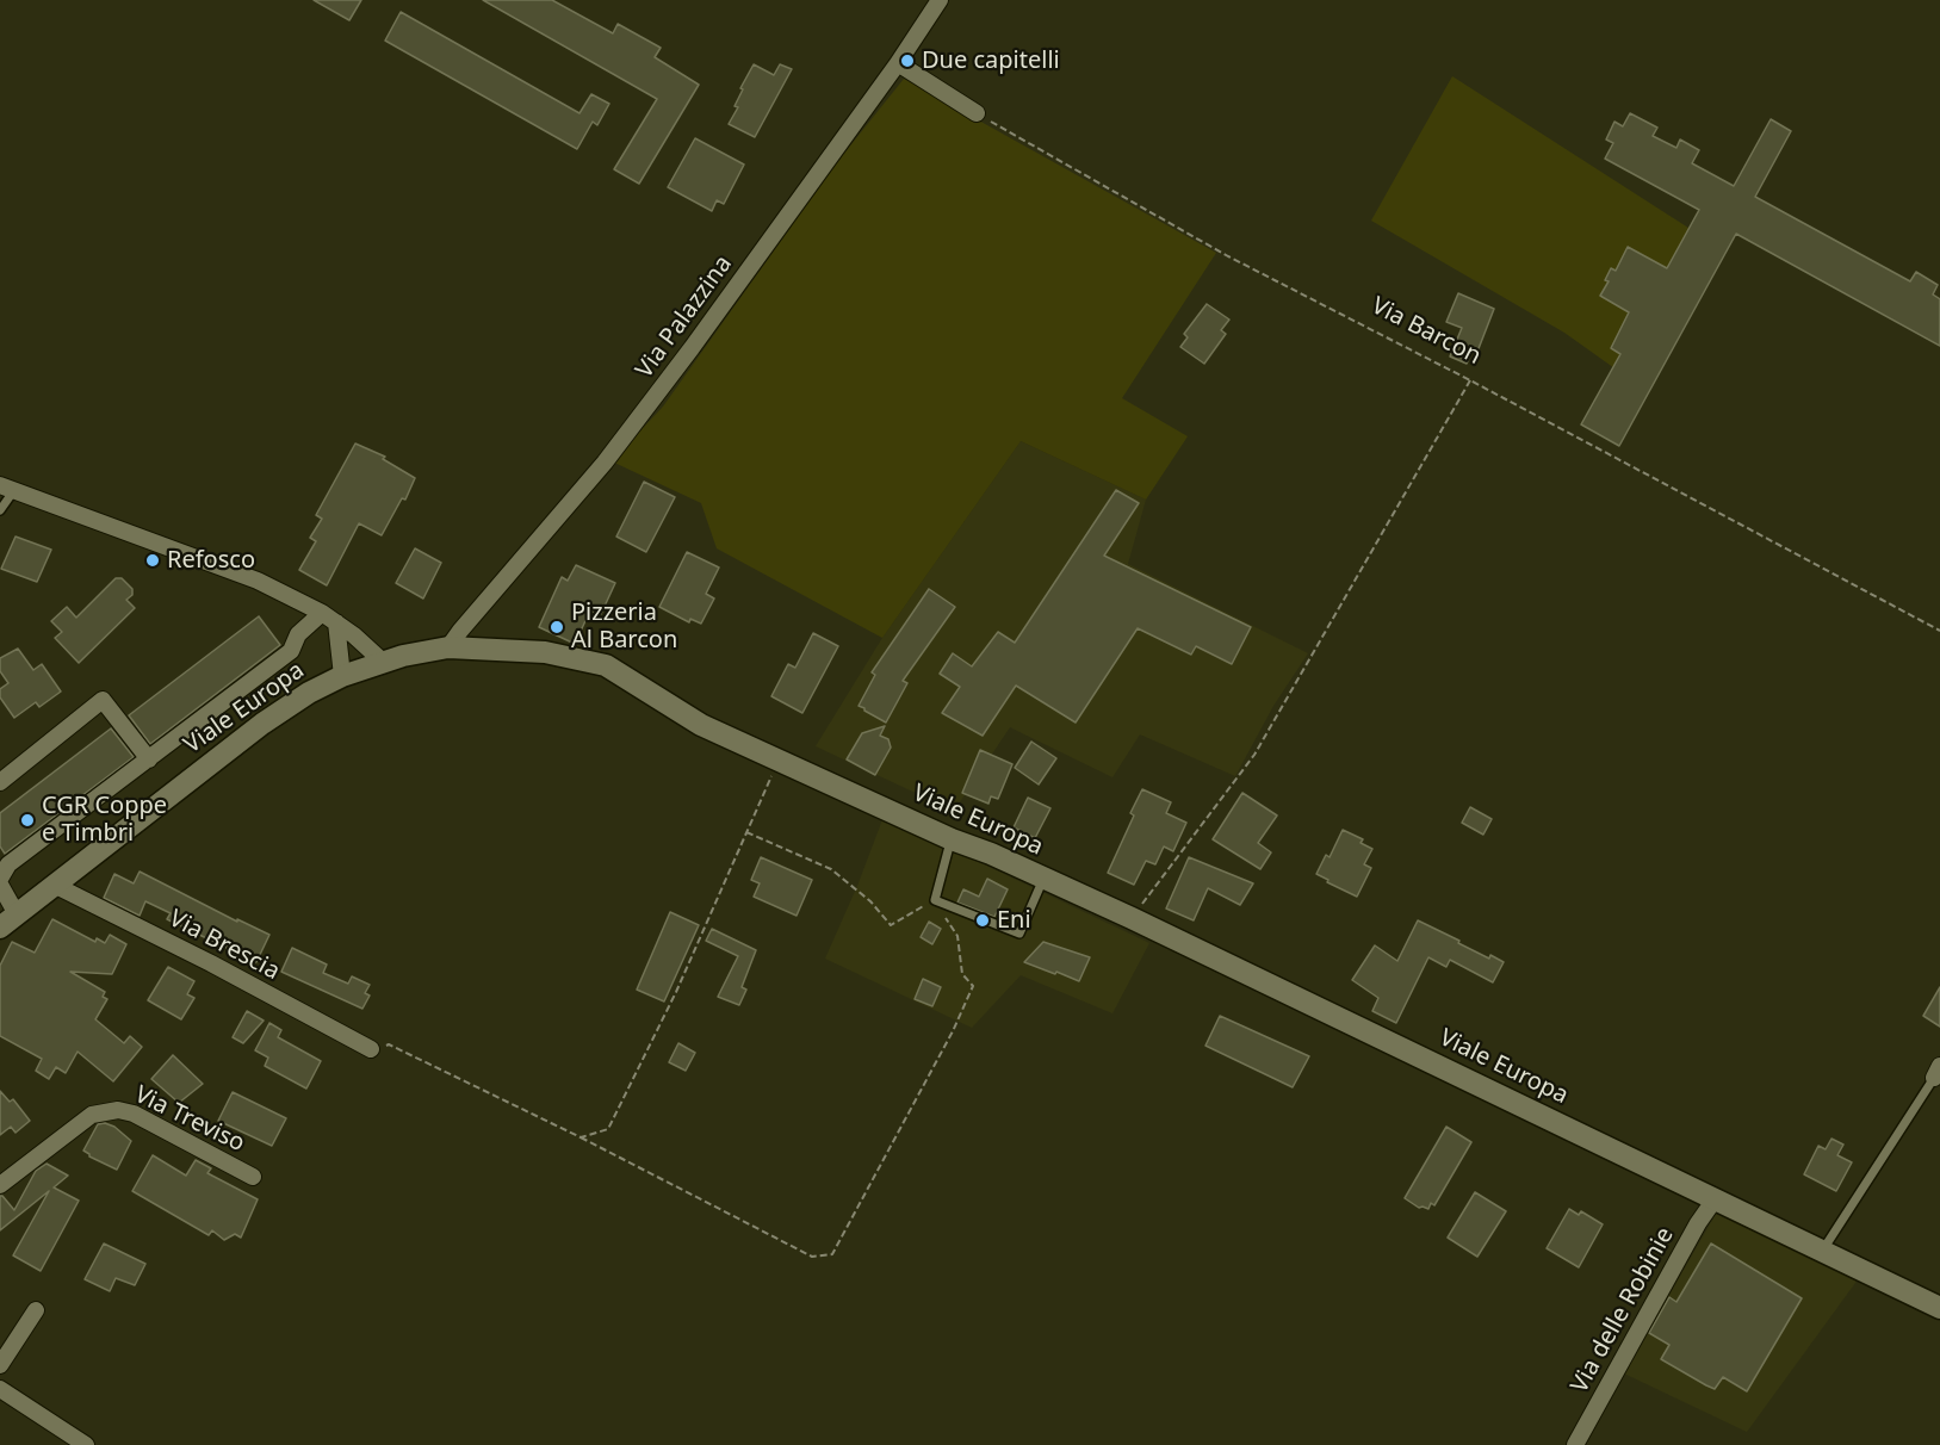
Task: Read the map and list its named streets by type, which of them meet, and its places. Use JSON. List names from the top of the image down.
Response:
{
  "streets": {
    "main road": ["Viale Europa"],
    "street": [
      "Via Palazzina",
      "Via Brescia",
      "Via Treviso",
      "Via delle Robinie"
    ],
    "path": ["Via Barcon"]
  },
  "crossings": [
    ["Via Palazzina", "Viale Europa"],
    ["Viale Europa", "Via Brescia"],
    ["Viale Europa", "Via delle Robinie"]
  ],
  "places": [
    "Due capitelli",
    "Refosco",
    "Pizzeria Al Barcon",
    "CGR Coppe e Timbri",
    "Eni"
  ]
}
